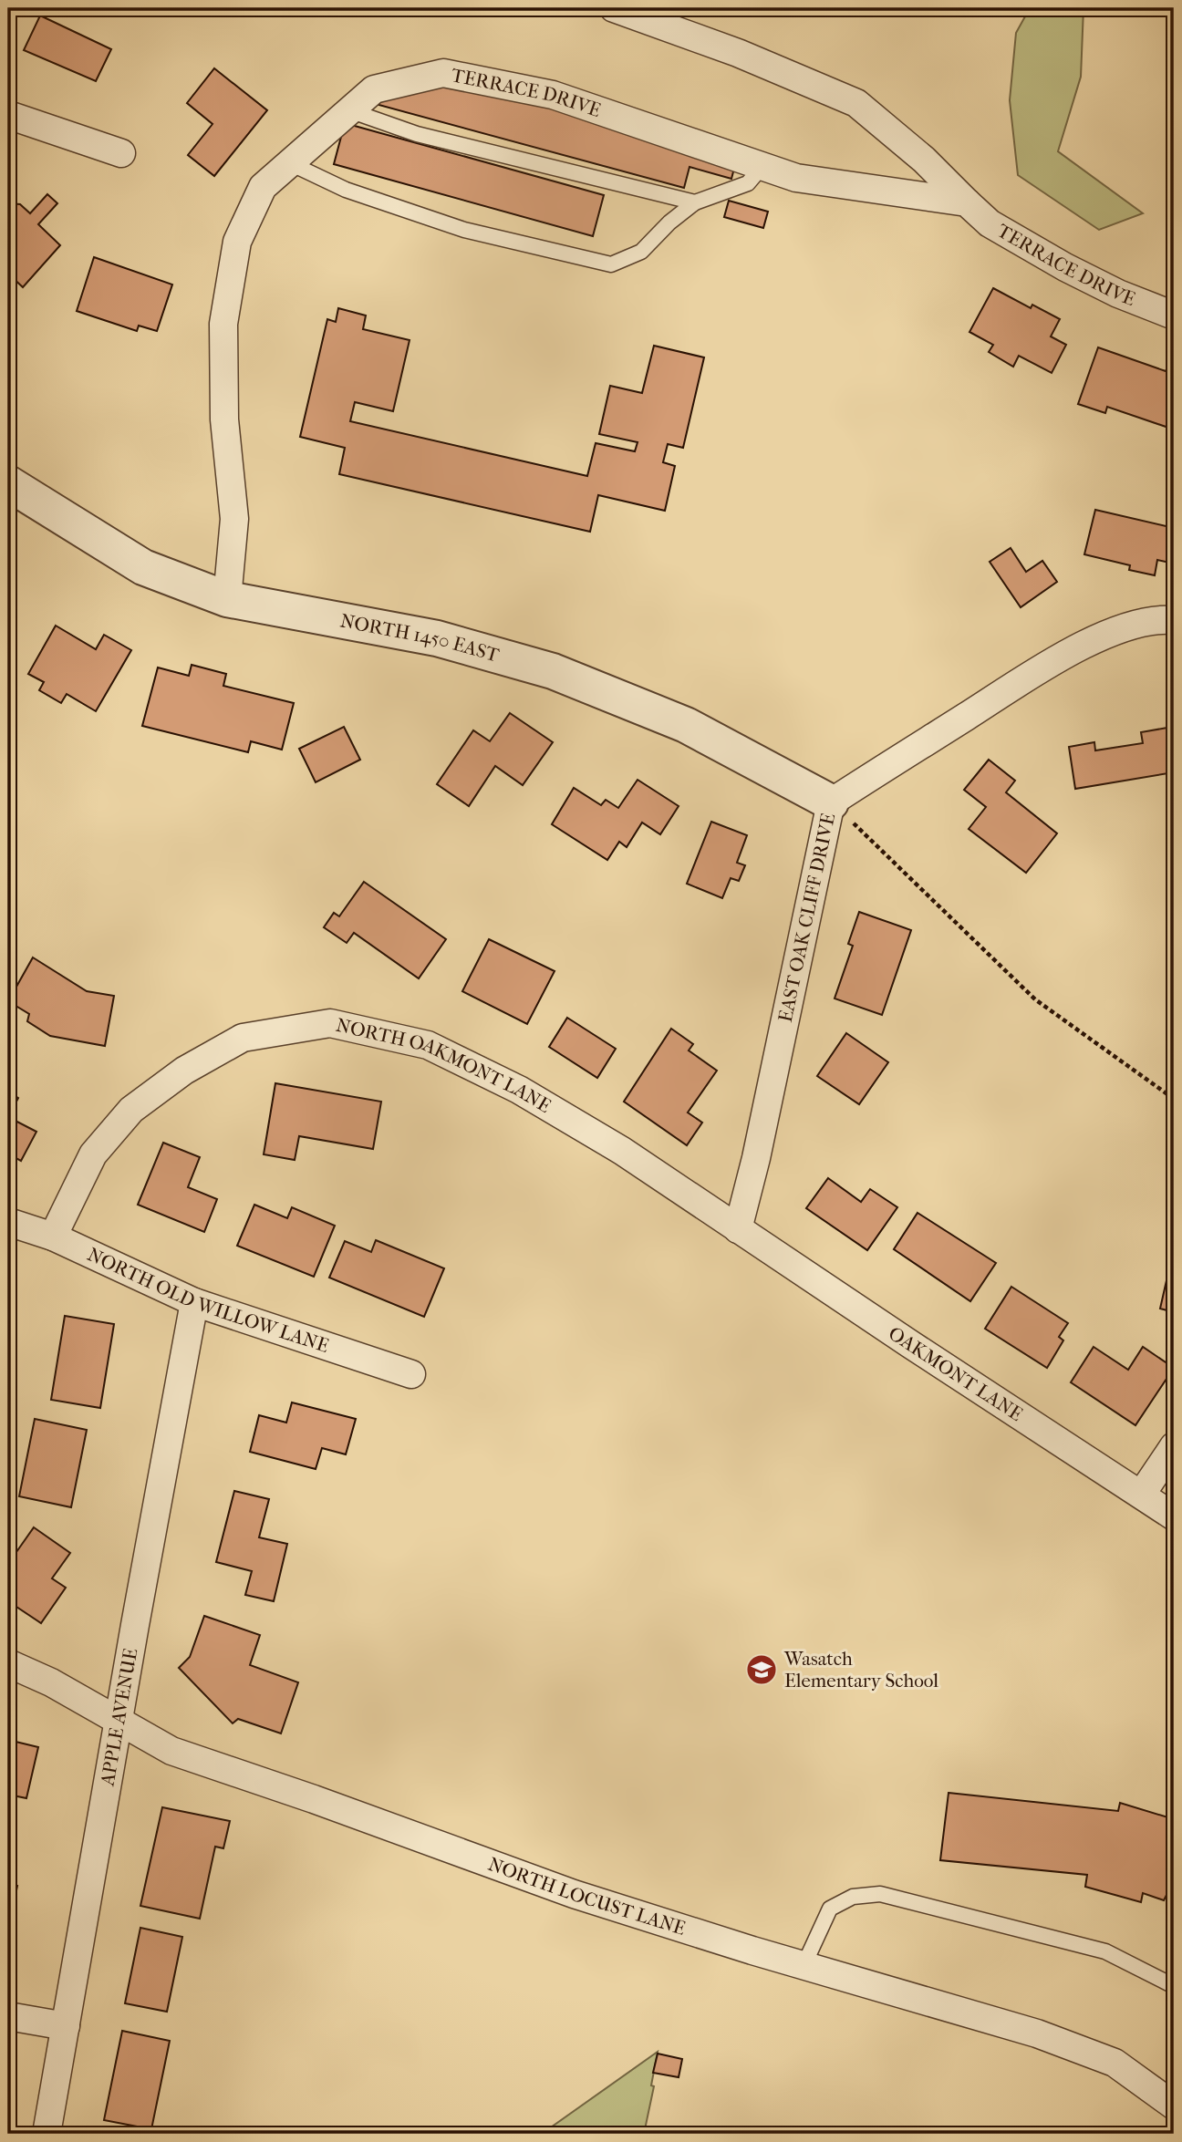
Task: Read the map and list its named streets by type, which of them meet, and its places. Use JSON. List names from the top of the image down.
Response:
{
  "streets": {
    "street": [
      "TERRACE DRIVE",
      "NORTH 1450 EAST",
      "EAST OAK CLIFF DRIVE",
      "NORTH OAKMONT LANE",
      "NORTH OLD WILLOW LANE",
      "OAKMONT LANE",
      "APPLE AVENUE",
      "NORTH LOCUST LANE"
    ]
  },
  "crossings": [
    ["TERRACE DRIVE", "NORTH 1450 EAST"],
    ["NORTH 1450 EAST", "EAST OAK CLIFF DRIVE"],
    ["EAST OAK CLIFF DRIVE", "NORTH OAKMONT LANE"],
    ["EAST OAK CLIFF DRIVE", "OAKMONT LANE"],
    ["NORTH OAKMONT LANE", "NORTH OLD WILLOW LANE"],
    ["NORTH OAKMONT LANE", "OAKMONT LANE"],
    ["NORTH OLD WILLOW LANE", "APPLE AVENUE"],
    ["APPLE AVENUE", "NORTH LOCUST LANE"]
  ],
  "places": {
    "school or university": ["Wasatch Elementary School"]
  }
}
